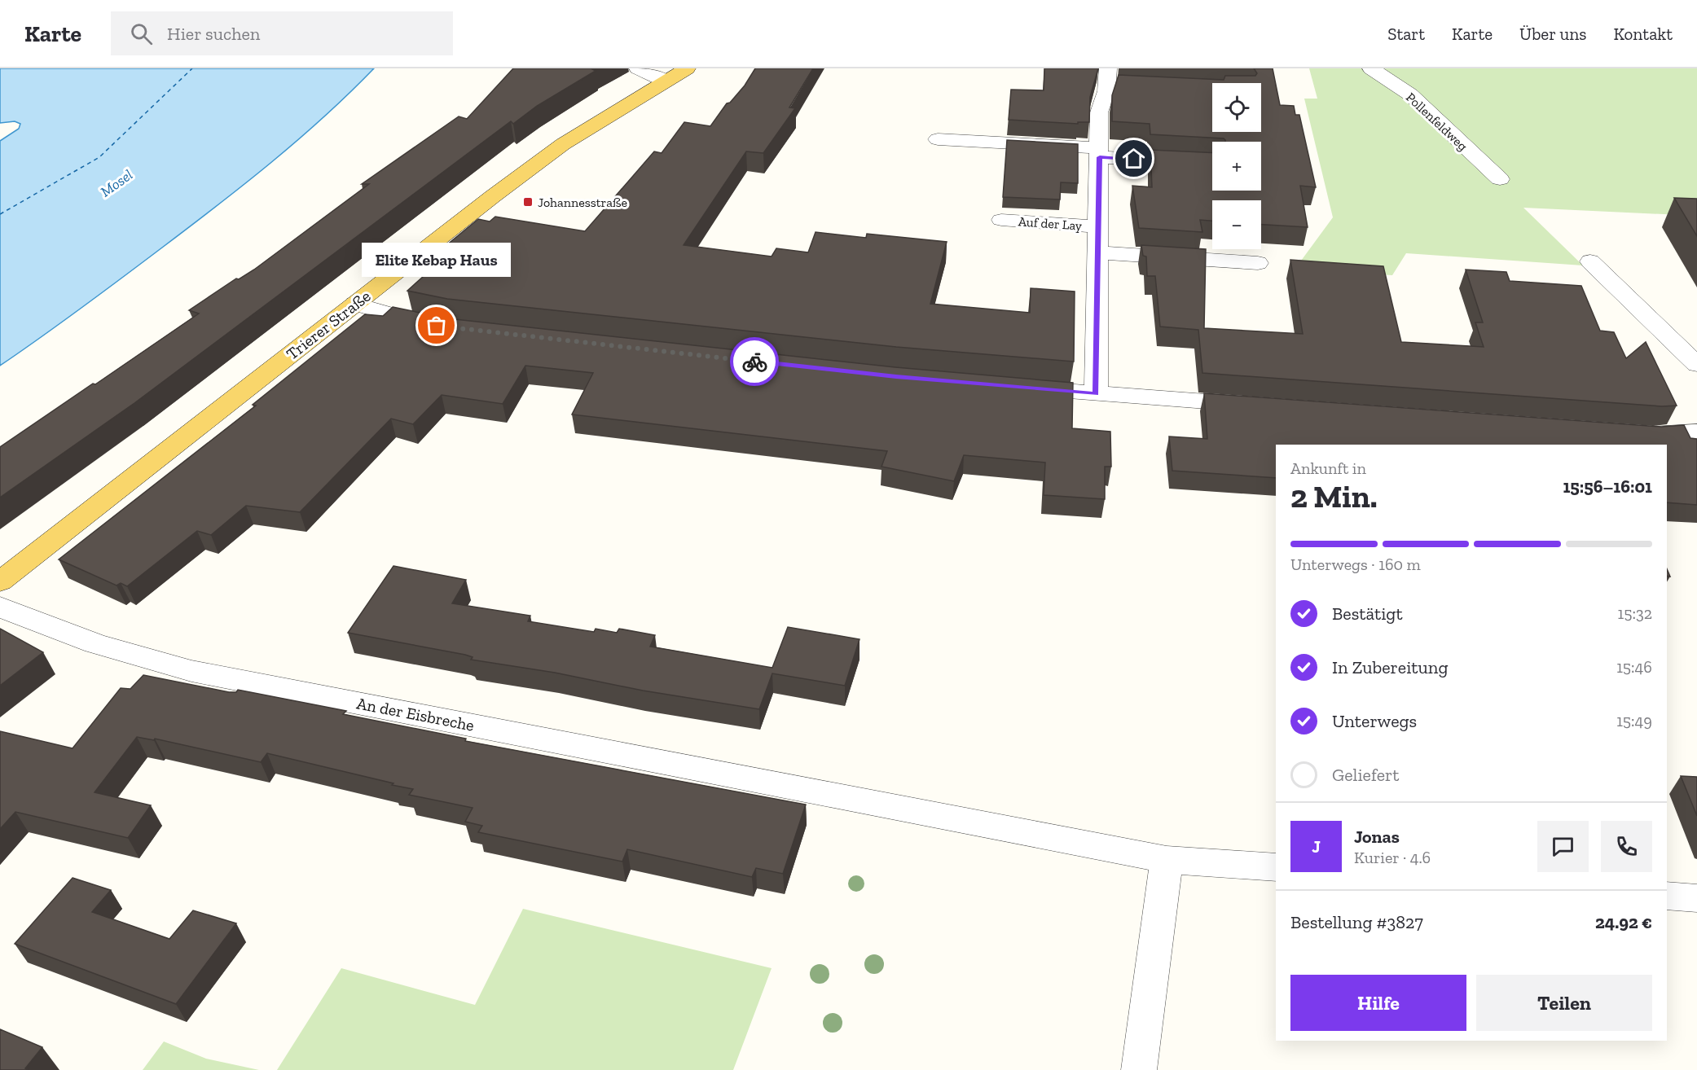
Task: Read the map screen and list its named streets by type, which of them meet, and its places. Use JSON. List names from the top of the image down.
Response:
{
  "streets": {
    "main road": ["Trierer Straße"],
    "street": ["Pollenfeldweg", "Auf der Lay", "An der Eisbreche"]
  },
  "water": ["Mosel"],
  "places": {
    "transit": ["Johannesstraße"],
    "other": ["Elite Kebap Haus"]
  },
  "page": {
    "header": "Karte",
    "search": "Hier suchen",
    "nav": [
      "Start",
      "Karte",
      "Über uns",
      "Kontakt"
    ],
    "map_buttons": ["+", "−"],
    "bubble": "Elite Kebap Haus",
    "heading": ["2 Min.", "Ankunft in", "15:56–16:01"],
    "panel": [
      "Jonas",
      "Kurier · 4.6",
      "Bestellung #3827",
      "24.92 €"
    ],
    "bar": "Unterwegs · 160 m",
    "list": [
      ["Bestätigt", "15:32"],
      ["In Zubereitung", "15:46"],
      ["Unterwegs", "15:49"],
      "Geliefert"
    ],
    "round": "J",
    "buttons": ["Hilfe", "Teilen"]
  }
}
